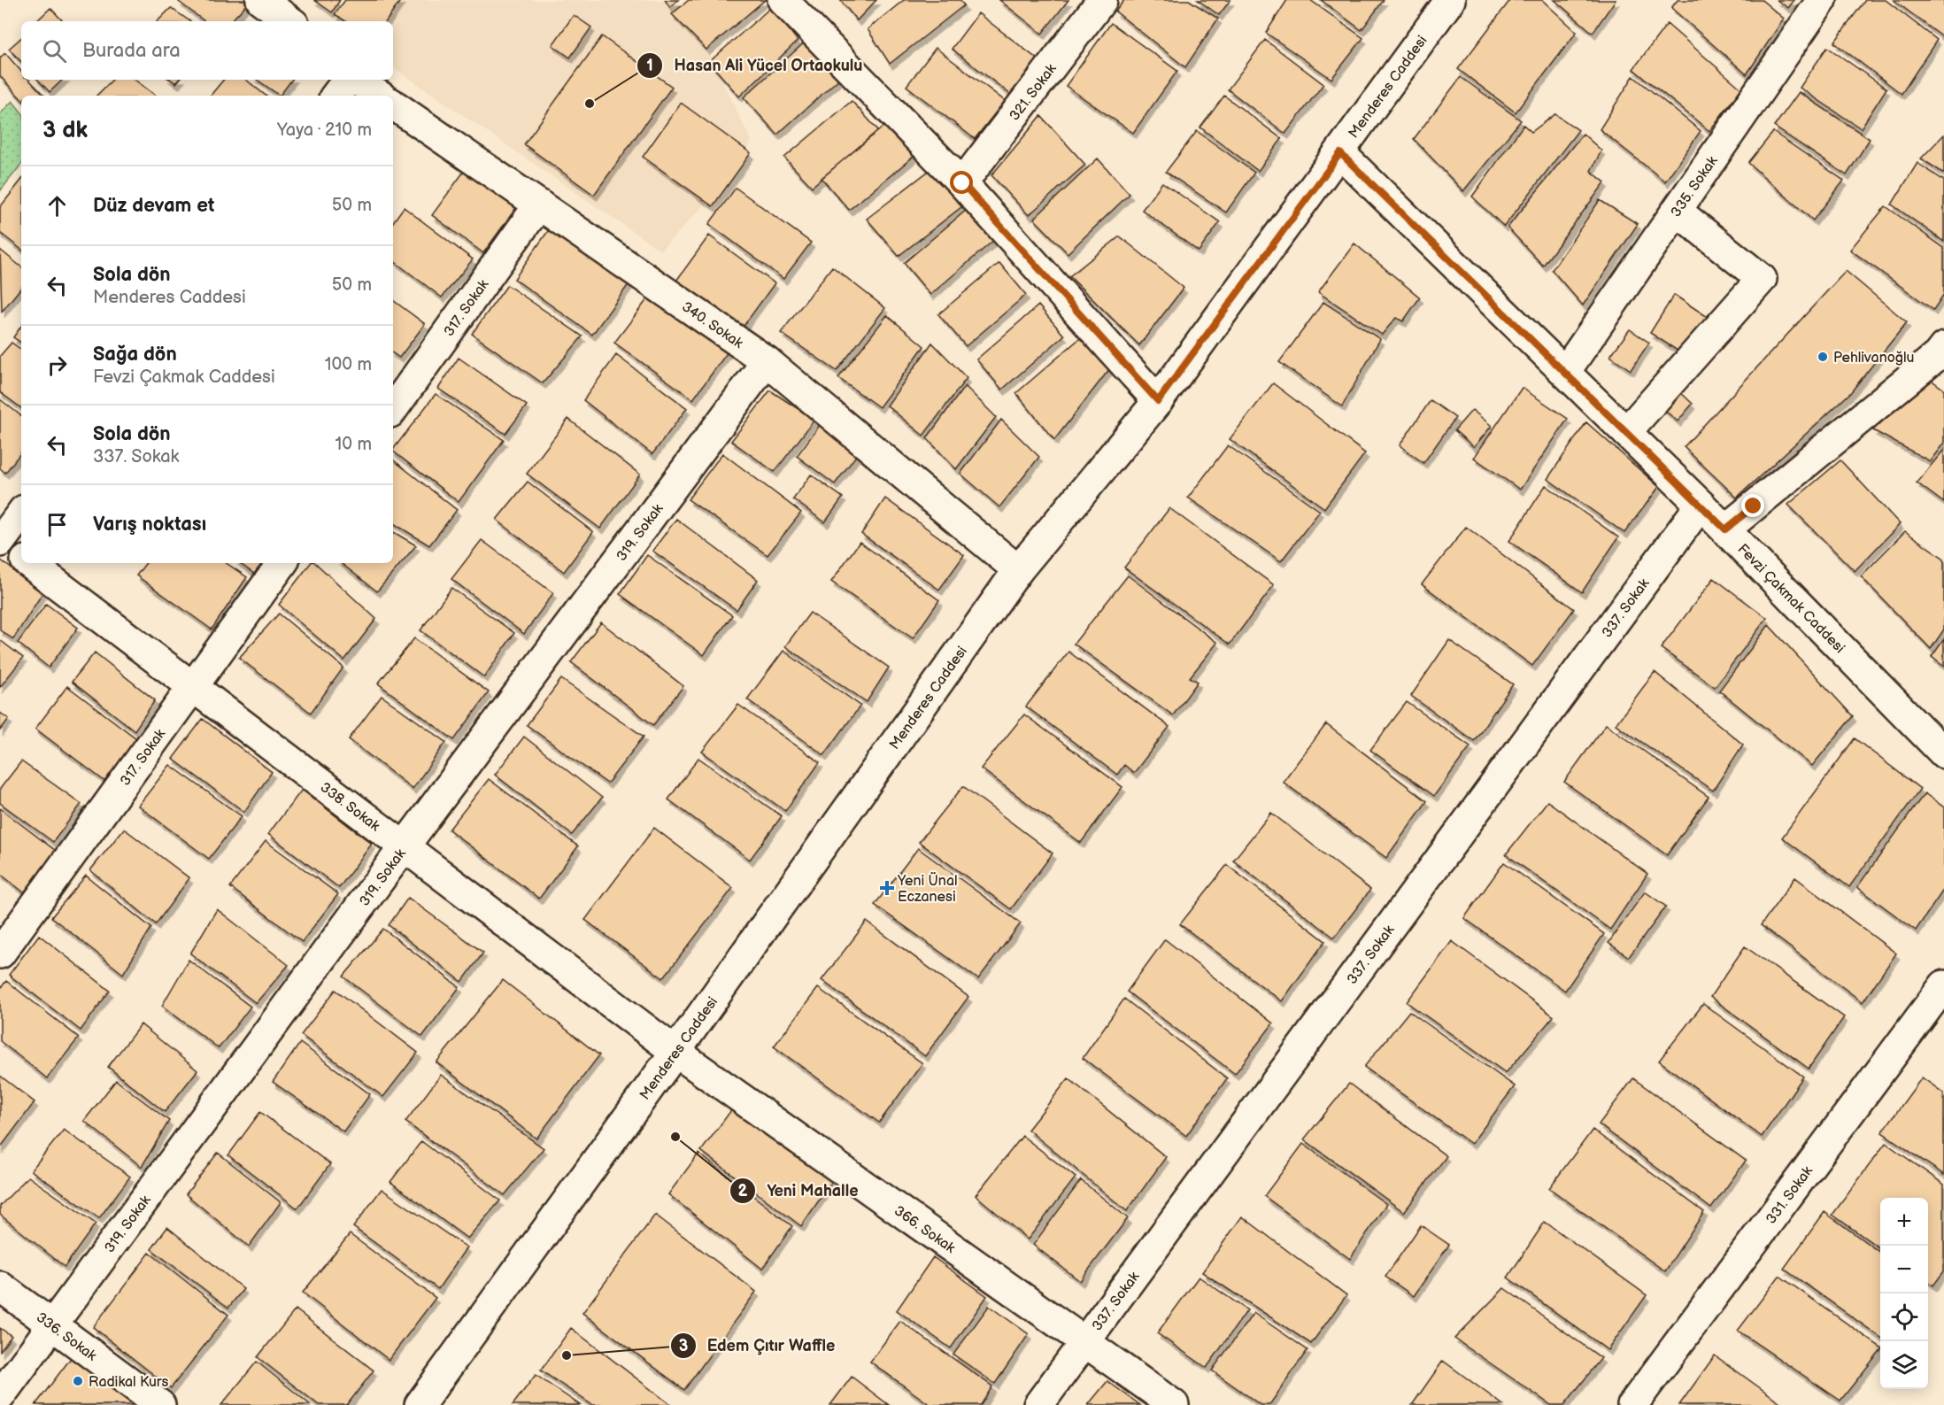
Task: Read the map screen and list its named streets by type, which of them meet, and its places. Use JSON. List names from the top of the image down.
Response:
{
  "streets": {
    "street": [
      "Menderes Caddesi",
      "321. Sokak",
      "335. Sokak",
      "317. Sokak",
      "340. Sokak",
      "319. Sokak",
      "Fevzi Çakmak Caddesi",
      "337. Sokak",
      "338. Sokak",
      "331. Sokak",
      "366. Sokak",
      "336. Sokak"
    ]
  },
  "crossings": [
    ["Menderes Caddesi", "340. Sokak"],
    ["Menderes Caddesi", "Fevzi Çakmak Caddesi"],
    ["Menderes Caddesi", "338. Sokak"],
    ["Menderes Caddesi", "366. Sokak"],
    ["335. Sokak", "Fevzi Çakmak Caddesi"],
    ["317. Sokak", "340. Sokak"],
    ["317. Sokak", "338. Sokak"],
    ["340. Sokak", "319. Sokak"],
    ["319. Sokak", "338. Sokak"],
    ["319. Sokak", "336. Sokak"],
    ["Fevzi Çakmak Caddesi", "337. Sokak"],
    ["337. Sokak", "366. Sokak"],
    ["338. Sokak", "366. Sokak"]
  ],
  "places": {
    "other": [
      "Hasan Ali Yücel Ortaokulu",
      "Pehlivanoğlu",
      "Yeni Mahalle",
      "Edem Çıtır Waffle",
      "Radikal Kurs"
    ],
    "health": ["Yeni Ünal Eczanesi"]
  },
  "page": {
    "search": "Burada ara",
    "heading": ["3 dk", "Yaya · 210 m"],
    "list": [
      ["Düz devam et", "50 m"],
      ["Sola dön", "Menderes Caddesi", "50 m"],
      ["Sağa dön", "Fevzi Çakmak Caddesi", "100 m"],
      ["Sola dön", "337. Sokak", "10 m"],
      "Varış noktası"
    ],
    "map_buttons": ["+", "−"]
  }
}
